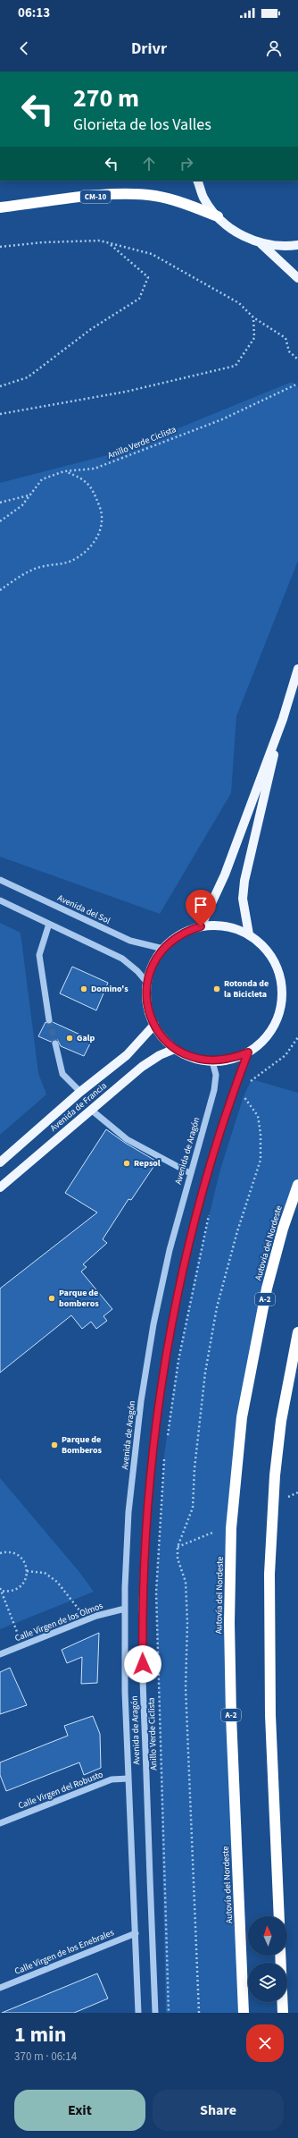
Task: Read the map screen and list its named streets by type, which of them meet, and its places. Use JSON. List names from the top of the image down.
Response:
{
  "streets": {
    "highway": ["CM-10", "Autovía del Nordeste", "A-2"],
    "main road": ["Avenida de Francia"],
    "street": [
      "Avenida del Sol",
      "Avenida de Aragón",
      "Calle Virgen de los Olmos",
      "Calle Virgen del Robusto",
      "Calle Virgen de los Enebrales"
    ],
    "path": ["Anillo Verde Ciclista"]
  },
  "crossings": [
    ["Avenida de Aragón", "Calle Virgen de los Olmos"],
    ["Avenida de Aragón", "Calle Virgen del Robusto"],
    ["Avenida de Aragón", "Calle Virgen de los Enebrales"]
  ],
  "places": [
    "Domino's",
    "Rotonda de la Bicicleta",
    "Galp",
    "Repsol",
    "Parque de bomberos",
    "Parque de Bomberos"
  ],
  "north": "top",
  "page": {
    "status": "06:13",
    "header": "Drivr",
    "turn": ["270 m", "Glorieta de los Valles"],
    "heading": ["1 min", "370 m · 06:14"],
    "buttons": ["Exit", "Share"]
  }
}
